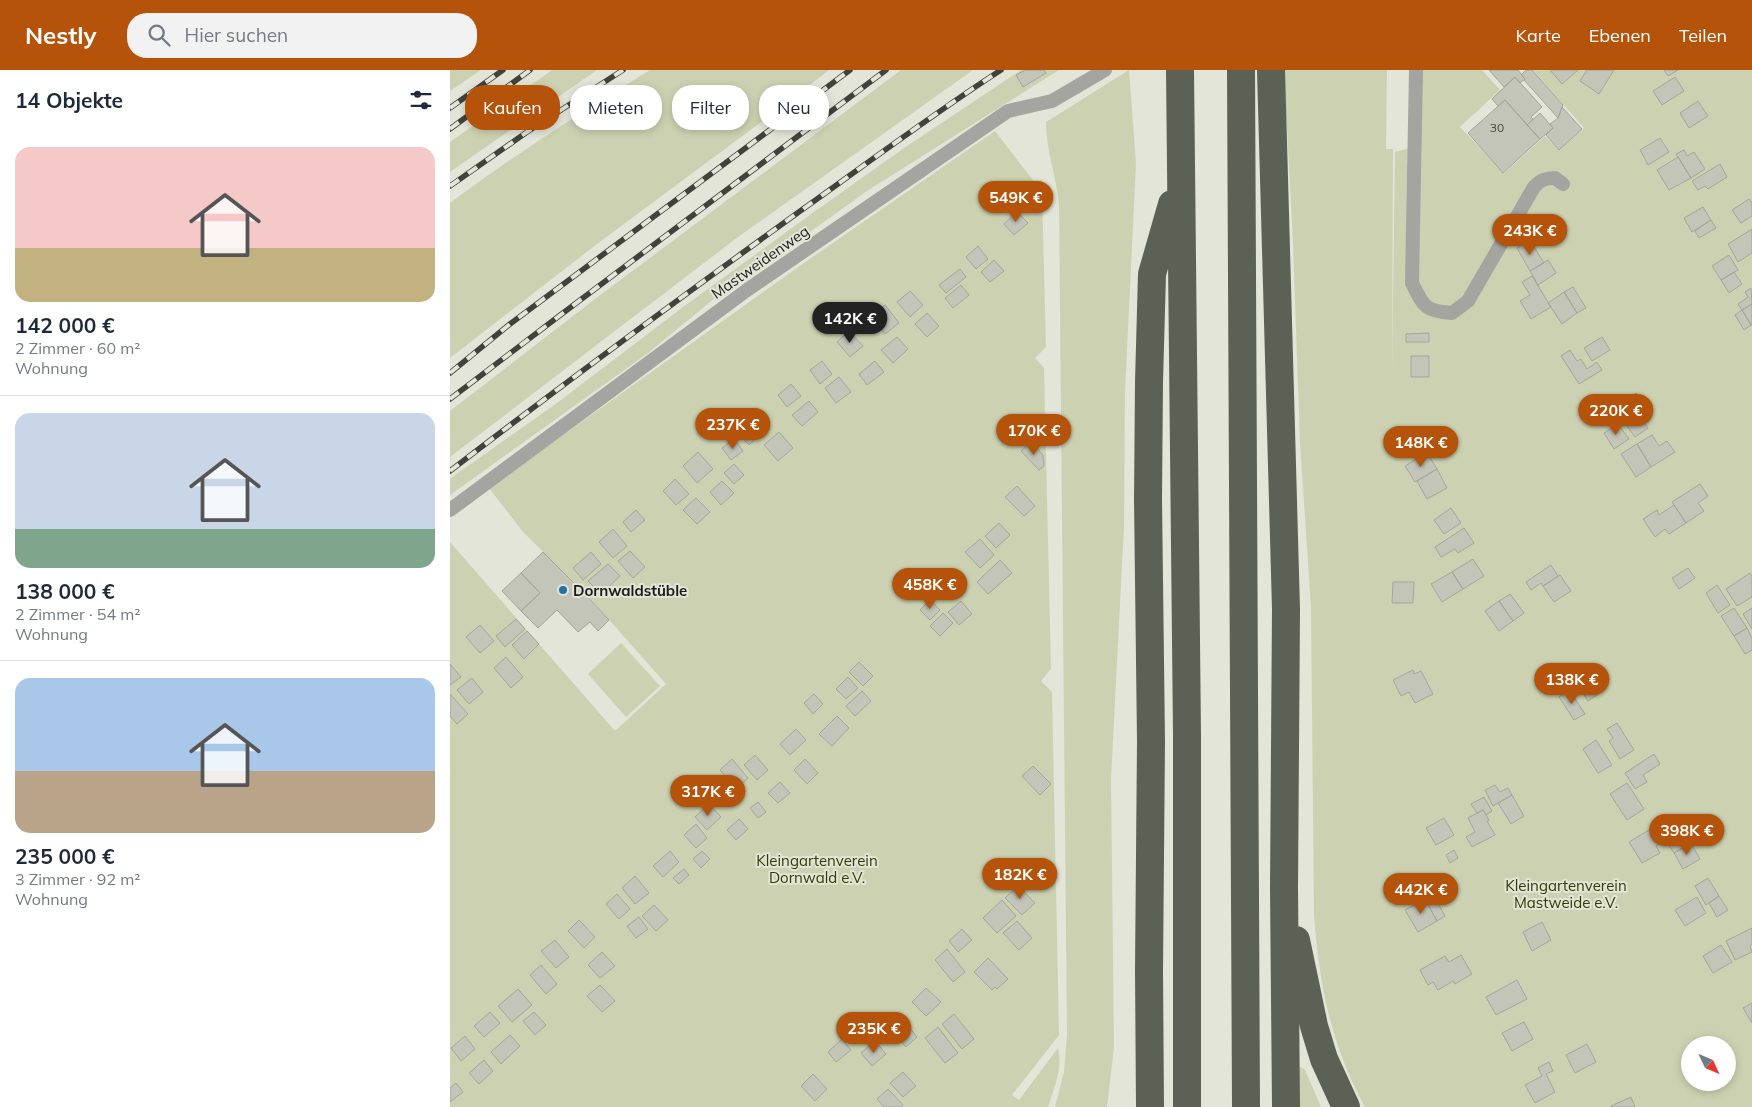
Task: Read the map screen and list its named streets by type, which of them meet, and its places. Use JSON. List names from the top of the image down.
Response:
{
  "streets": {
    "lane": ["Mastweidenweg"]
  },
  "parks": ["Kleingartenverein Dornwald e.V.", "Kleingartenverein Mastweide e.V."],
  "places": ["Dornwaldstüble"],
  "house_numbers": ["30"],
  "north": "bottom right",
  "page": {
    "header": "Nestly",
    "search": "Hier suchen",
    "nav": ["Karte", "Ebenen", "Teilen"],
    "heading": "14 Objekte",
    "chip": [
      "Kaufen",
      "Mieten",
      "Filter",
      "Neu"
    ],
    "list": [
      {
        "name": "142 000 €",
        "note": "2 Zimmer · 60 m² · Wohnung"
      },
      {
        "name": "138 000 €",
        "note": "2 Zimmer · 54 m² · Wohnung"
      },
      {
        "name": "235 000 €",
        "note": "3 Zimmer · 92 m² · Wohnung"
      }
    ],
    "price": [
      "549K €",
      "243K €",
      "142K €",
      "220K €",
      "237K €",
      "170K €",
      "148K €",
      "458K €",
      "138K €",
      "317K €",
      "398K €",
      "182K €",
      "442K €",
      "235K €"
    ]
  }
}
